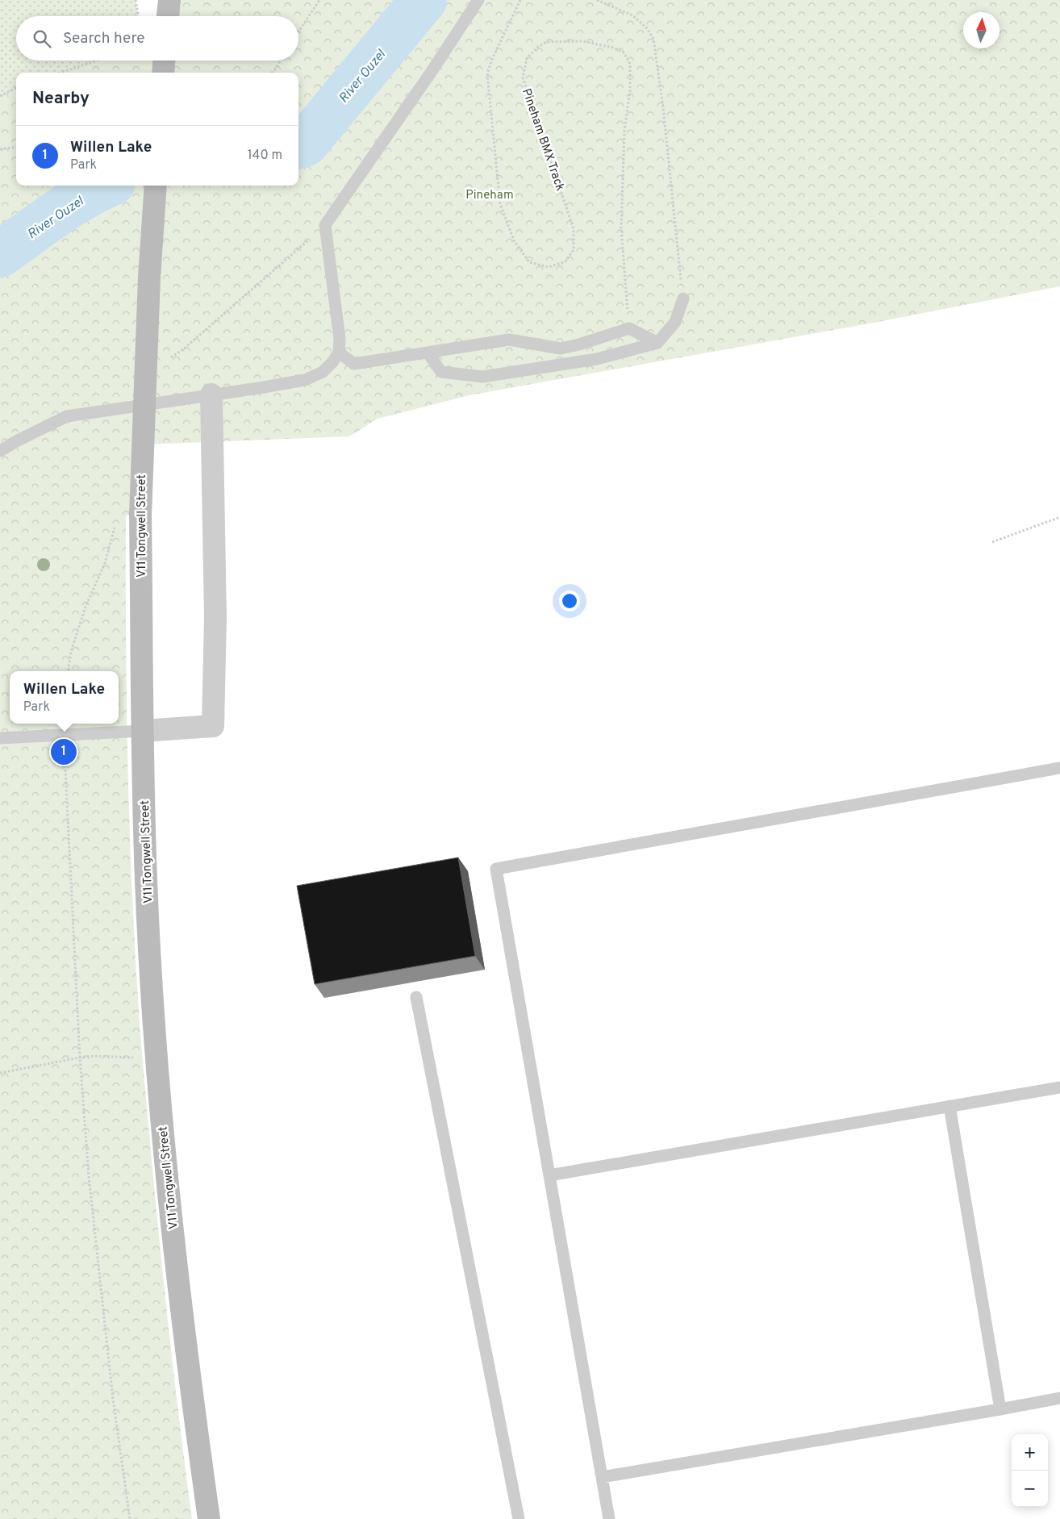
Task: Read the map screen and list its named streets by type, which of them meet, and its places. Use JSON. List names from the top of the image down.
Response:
{
  "streets": {
    "street": ["V11 Tongwell Street"],
    "path": ["Pineham BMX Track"]
  },
  "water": ["River Ouzel"],
  "parks": ["Pineham"],
  "north": "top",
  "page": {
    "search": "Search here",
    "heading": "Nearby",
    "list": [
      {
        "mark": "1",
        "name": "Willen Lake",
        "note": "Park",
        "value": "140 m"
      }
    ],
    "popup": ["Willen Lake", "Park"],
    "pins": "1",
    "map_buttons": ["+", "−"]
  }
}
